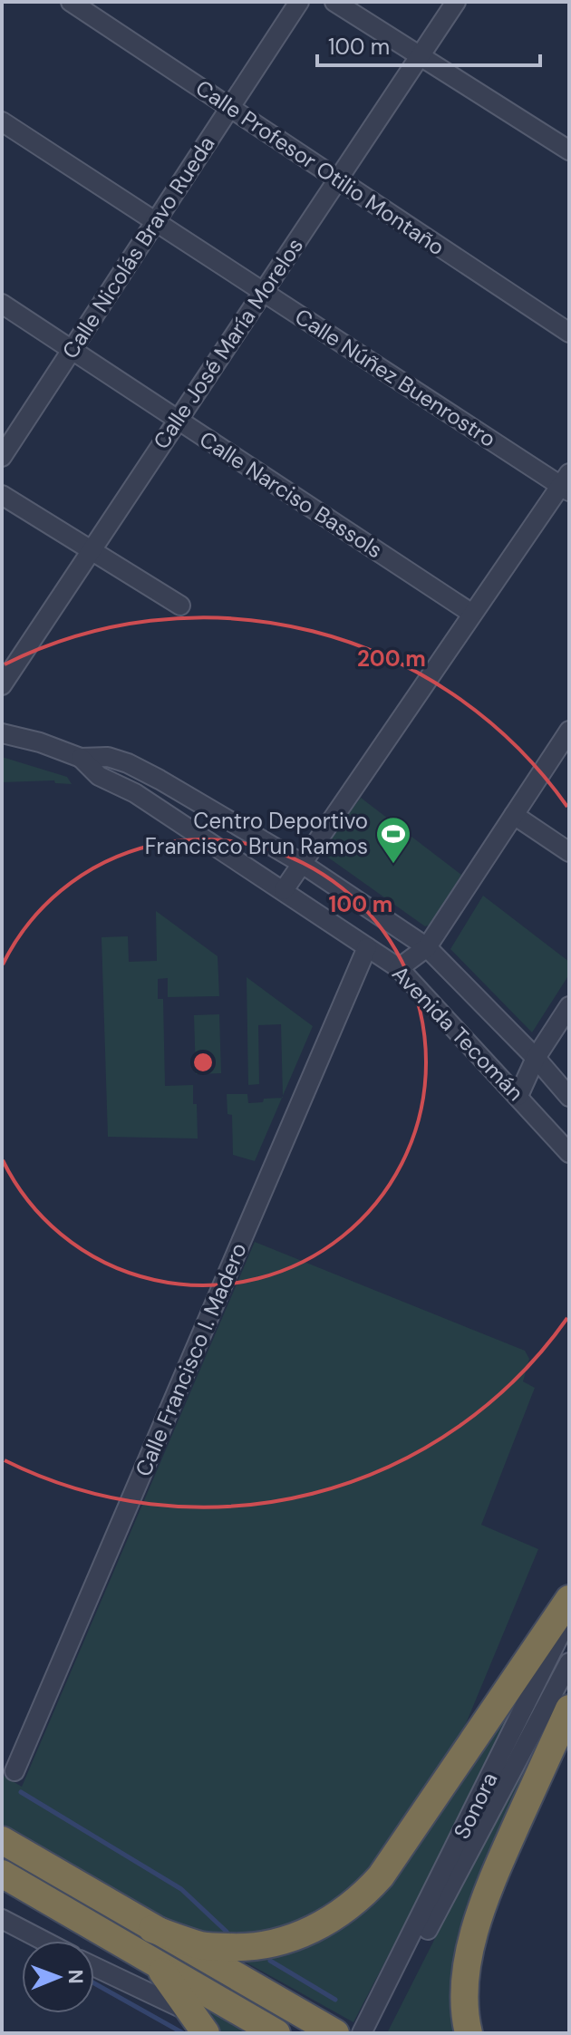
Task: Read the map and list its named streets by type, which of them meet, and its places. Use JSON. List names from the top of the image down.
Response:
{
  "streets": {
    "street": [
      "Calle Profesor Otilio Montaño",
      "Calle Nicolás Bravo Rueda",
      "Calle José María Morelos",
      "Calle Núñez Buenrostro",
      "Calle Narciso Bassols",
      "Avenida Tecomán",
      "Calle Francisco I. Madero",
      "Sonora"
    ]
  },
  "crossings": [
    ["Calle Profesor Otilio Montaño", "Calle Nicolás Bravo Rueda"],
    ["Calle Profesor Otilio Montaño", "Calle José María Morelos"],
    ["Calle Nicolás Bravo Rueda", "Calle Núñez Buenrostro"],
    ["Calle Nicolás Bravo Rueda", "Calle Narciso Bassols"],
    ["Calle José María Morelos", "Calle Núñez Buenrostro"],
    ["Calle José María Morelos", "Calle Narciso Bassols"],
    ["Avenida Tecomán", "Calle Francisco I. Madero"]
  ],
  "places": {
    "sports": ["Centro Deportivo Francisco Brun Ramos"]
  },
  "scale_bar": "100 m",
  "north": "right",
  "rings": ["200 m", "100 m"]
}
